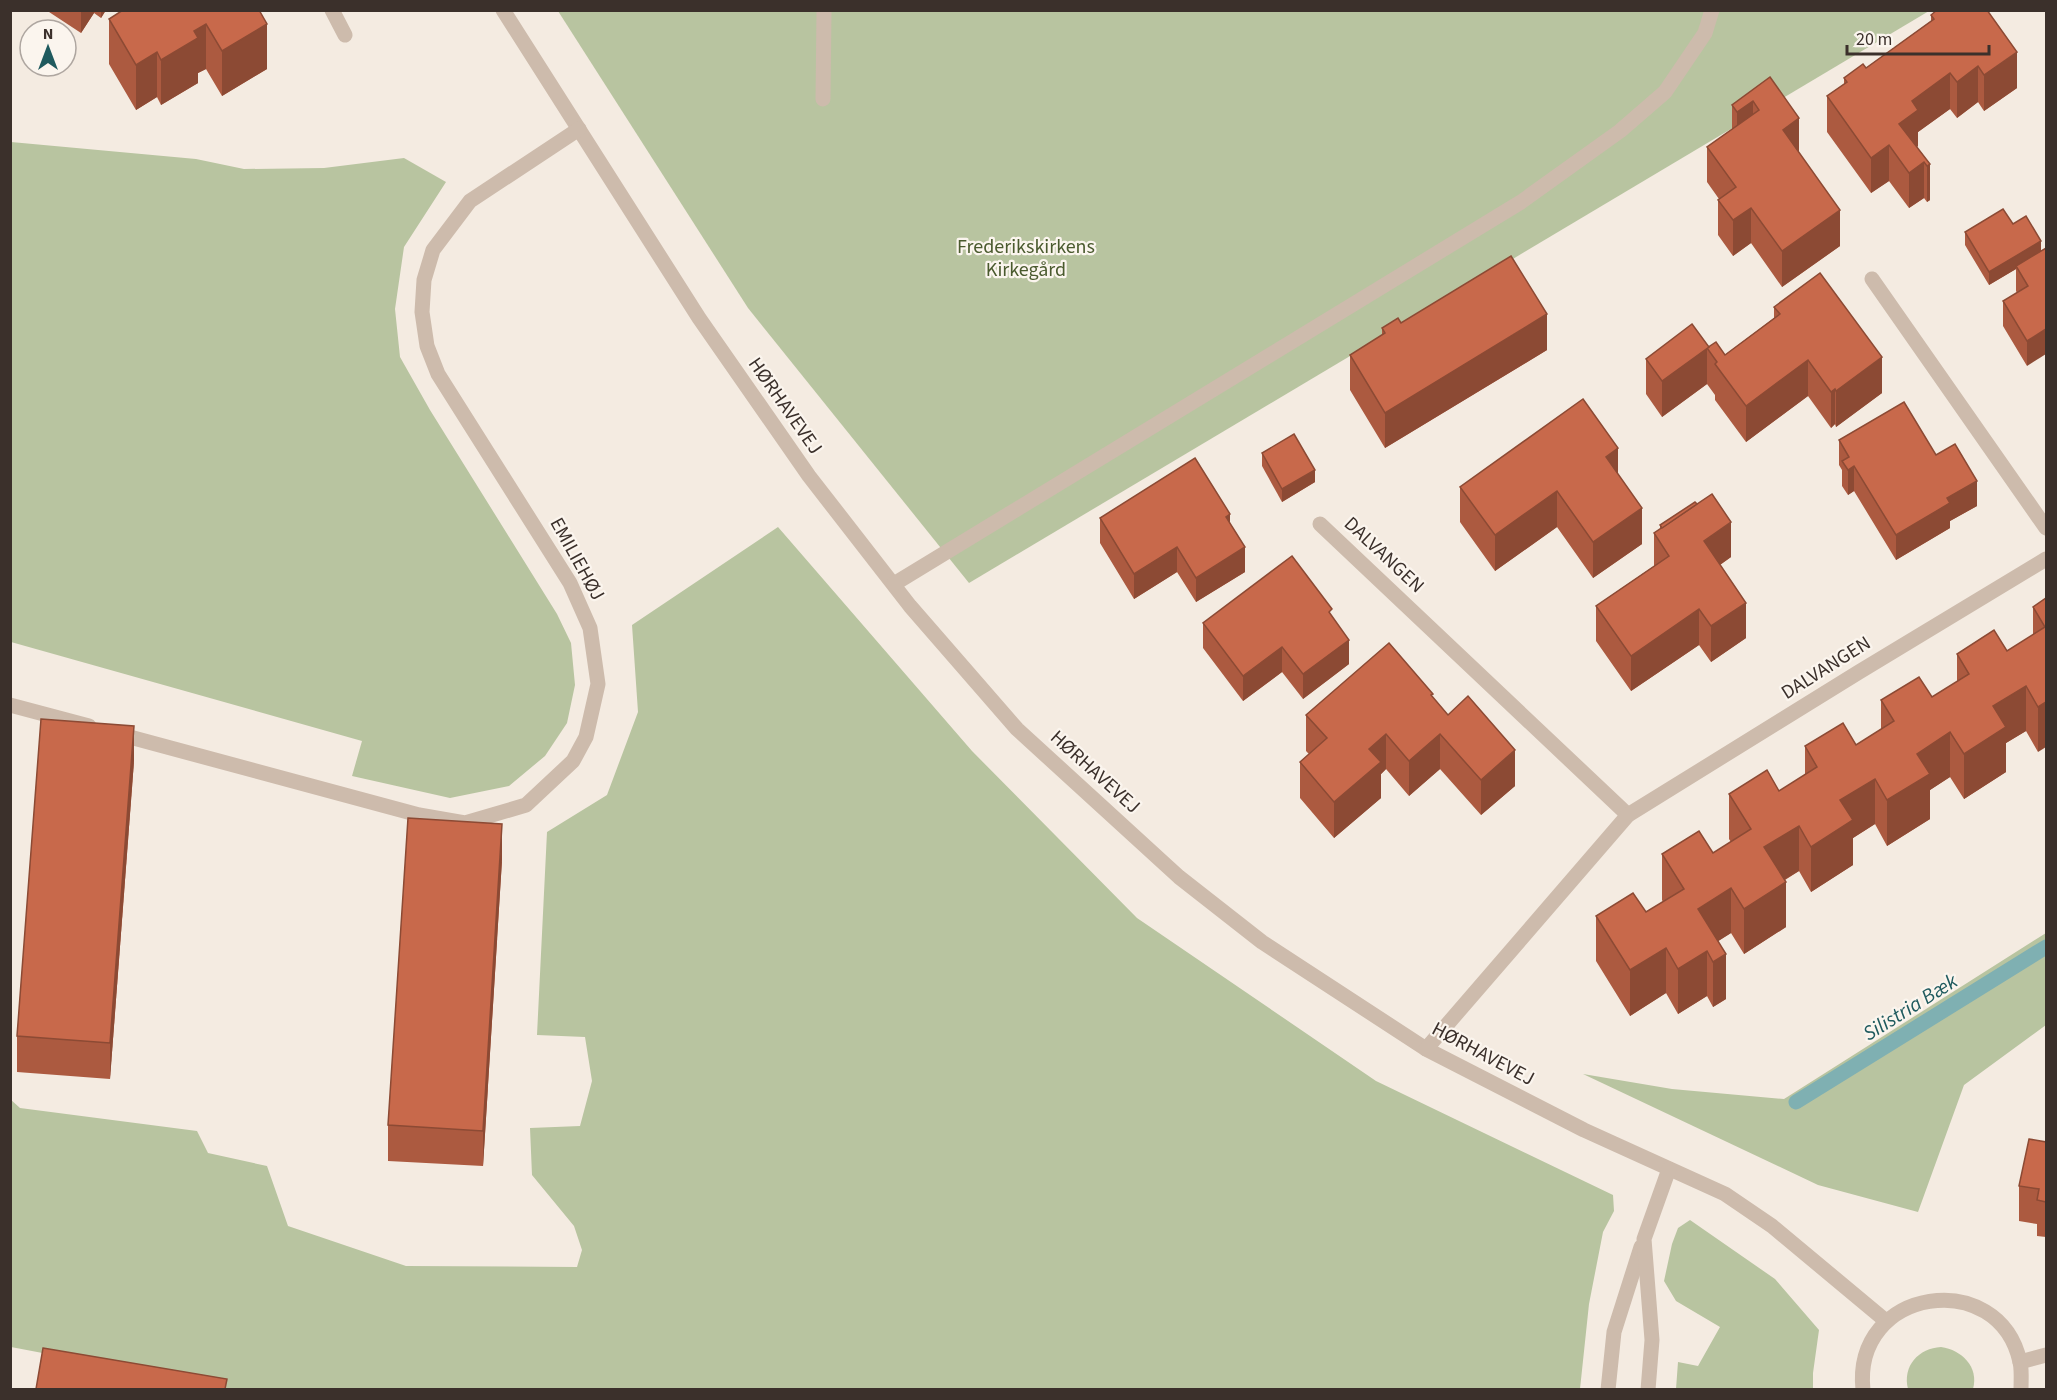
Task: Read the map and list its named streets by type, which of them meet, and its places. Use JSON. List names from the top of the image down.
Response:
{
  "streets": {
    "street": ["HØRHAVEVEJ", "DALVANGEN", "EMILIEHØJ"]
  },
  "crossings": [
    ["HØRHAVEVEJ", "DALVANGEN"],
    ["HØRHAVEVEJ", "EMILIEHØJ"]
  ],
  "water": ["Silistria Bæk"],
  "parks": ["Frederikskirkens Kirkegård"],
  "scale_bar": "20 m",
  "north": "top"
}
